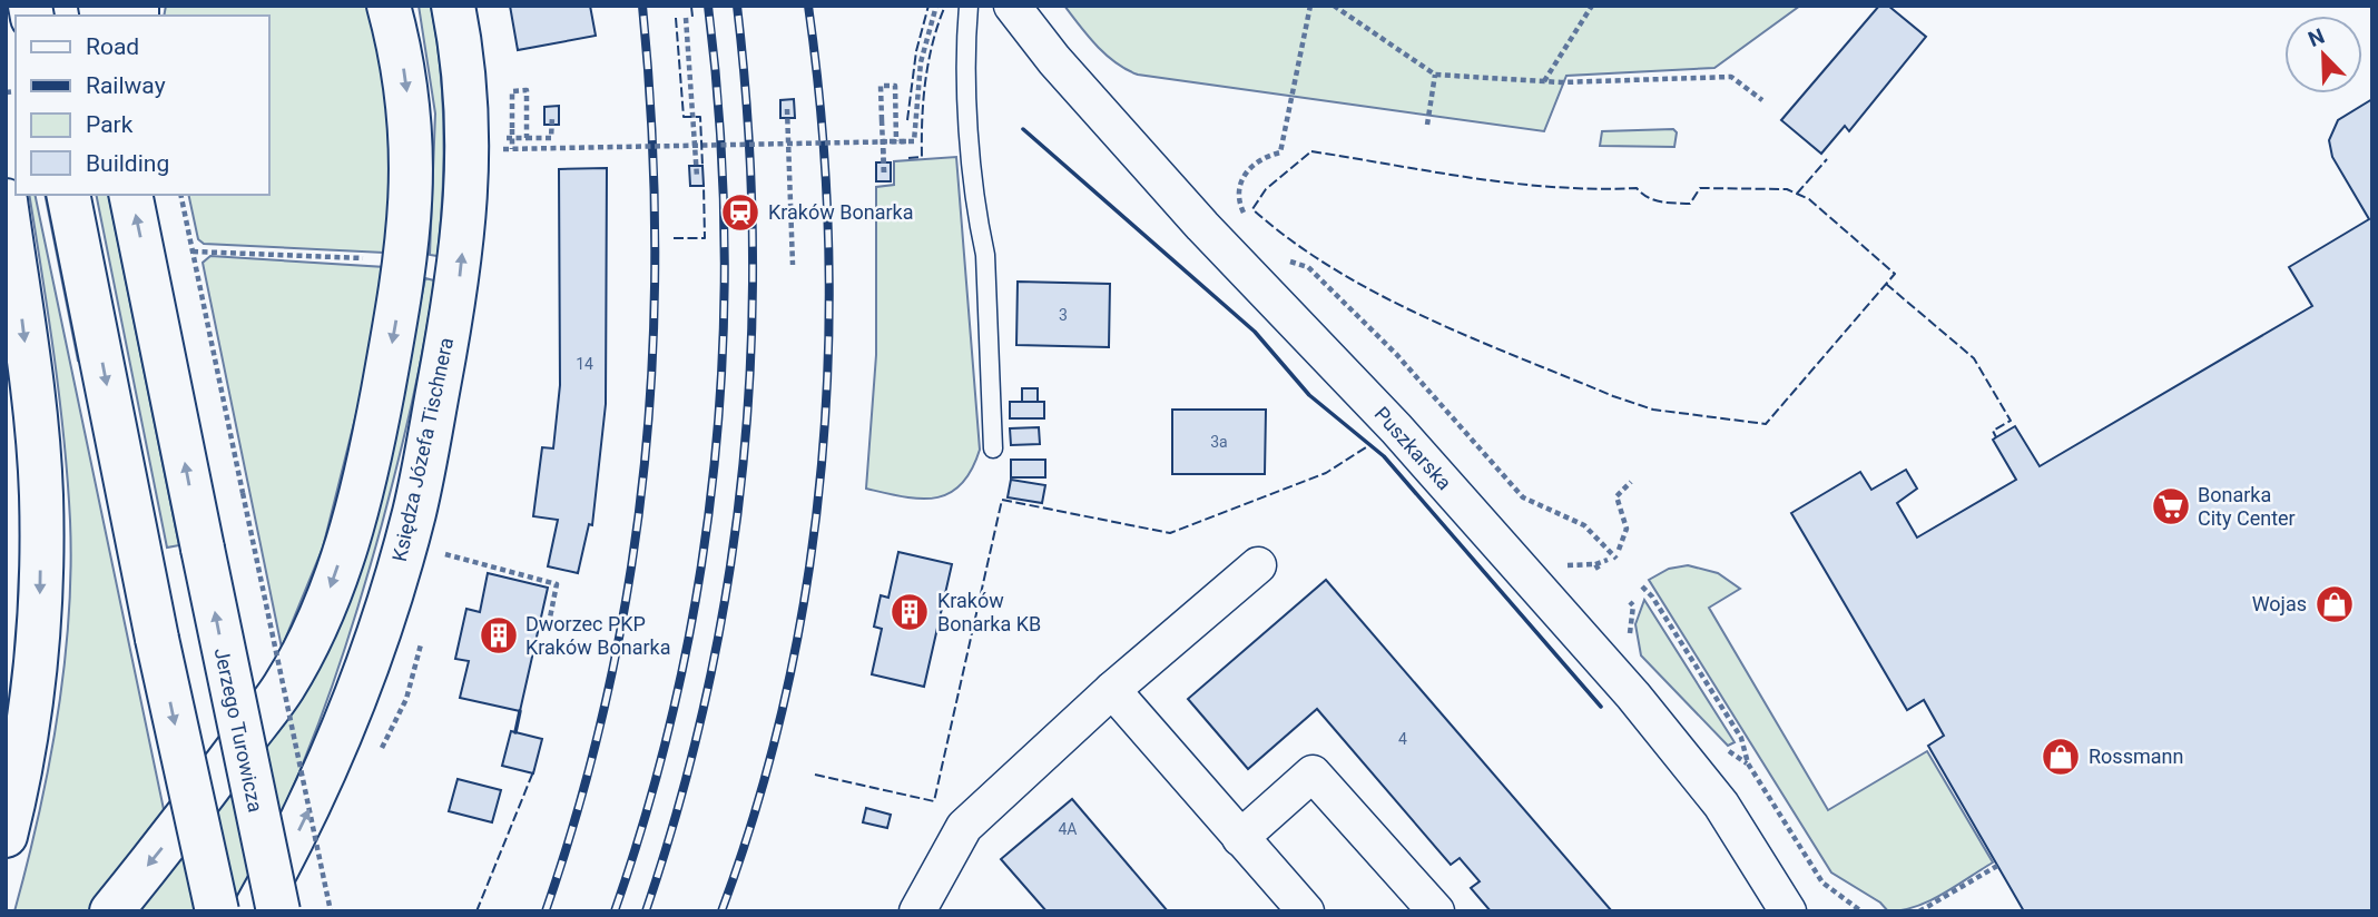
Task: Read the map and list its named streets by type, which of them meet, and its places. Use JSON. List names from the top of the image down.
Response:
{
  "streets": {
    "main road": ["Księdza Józefa Tischnera", "Jerzego Turowicza"],
    "street": ["Puszkarska"]
  },
  "places": {
    "station": ["Kraków Bonarka"],
    "supermarket": ["Bonarka City Center"],
    "shop": ["Wojas", "Rossmann"],
    "building": ["Kraków Bonarka KB", "Dworzec PKP Kraków Bonarka"]
  },
  "house_numbers": [
    "3",
    "14",
    "3a",
    "4",
    "4A"
  ],
  "legend": [
    "Road",
    "Railway",
    "Park",
    "Building"
  ],
  "north": "top left"
}
